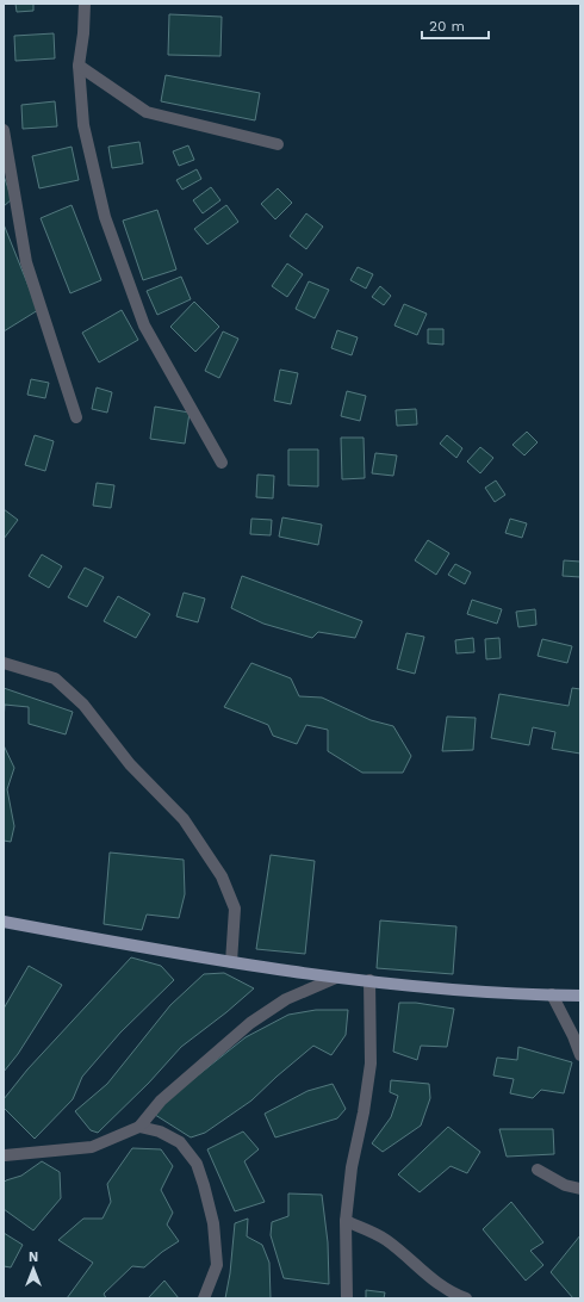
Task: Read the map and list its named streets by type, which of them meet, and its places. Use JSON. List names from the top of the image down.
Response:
{
  "scale_bar": "20 m",
  "north": "top"
}
